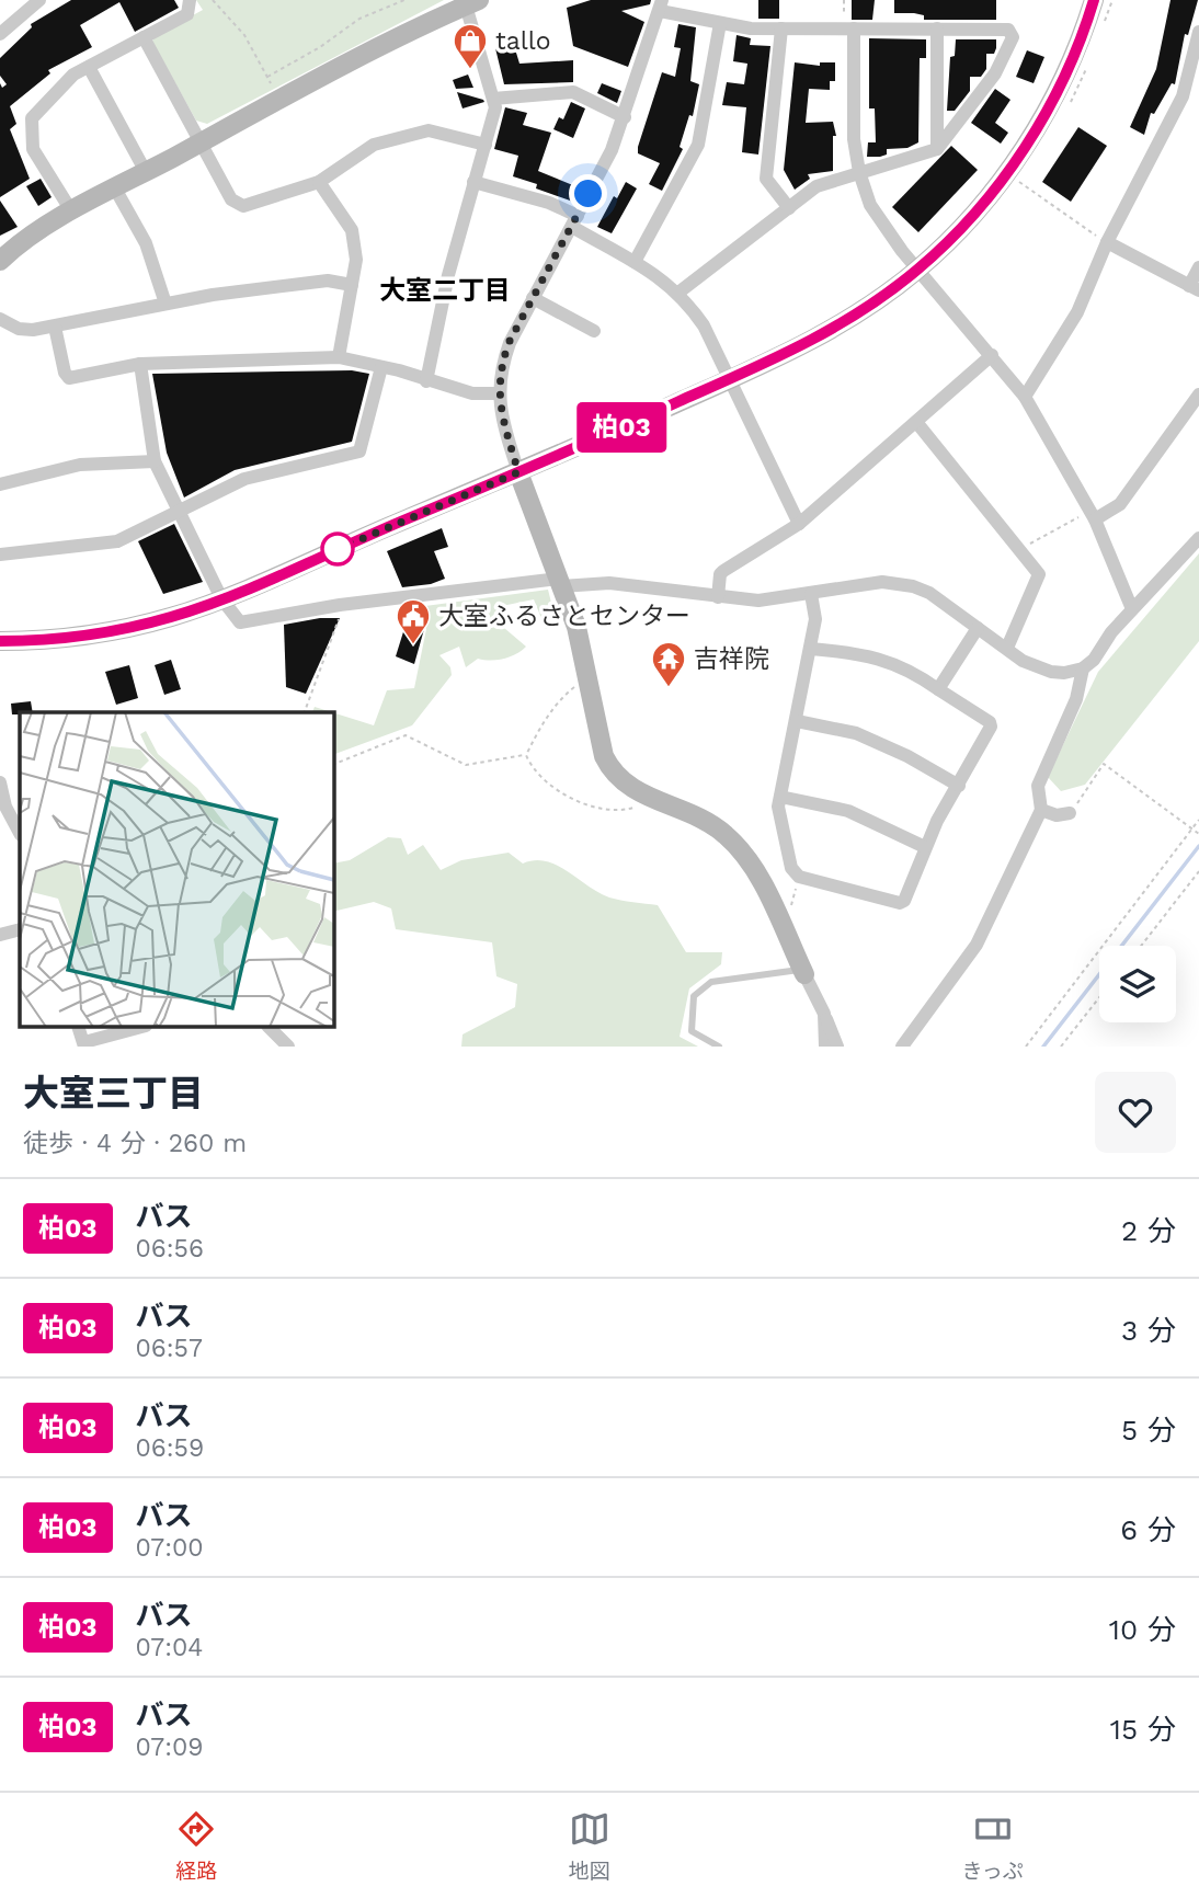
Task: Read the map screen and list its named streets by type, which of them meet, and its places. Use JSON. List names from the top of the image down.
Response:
{
  "districts": ["大室二丁目"],
  "places": {
    "shop": ["tallo"],
    "public building": ["大室ふるさとセンター"],
    "temple": ["吉祥院"]
  },
  "lines": ["bus line 柏03"],
  "page": {
    "on_map": "柏03",
    "heading": ["大室三丁目", "徒歩 · 4 分 · 260 m"],
    "list": [
      {
        "mark": "柏03",
        "name": "バス",
        "note": "06:56",
        "value": "2 分"
      },
      {
        "mark": "柏03",
        "name": "バス",
        "note": "06:57",
        "value": "3 分"
      },
      {
        "mark": "柏03",
        "name": "バス",
        "note": "06:59",
        "value": "5 分"
      },
      {
        "mark": "柏03",
        "name": "バス",
        "note": "07:00",
        "value": "6 分"
      },
      {
        "mark": "柏03",
        "name": "バス",
        "note": "07:04",
        "value": "10 分"
      },
      {
        "mark": "柏03",
        "name": "バス",
        "note": "07:09",
        "value": "15 分"
      }
    ],
    "tabs": ["経路", "地図", "きっぷ"]
  }
}
